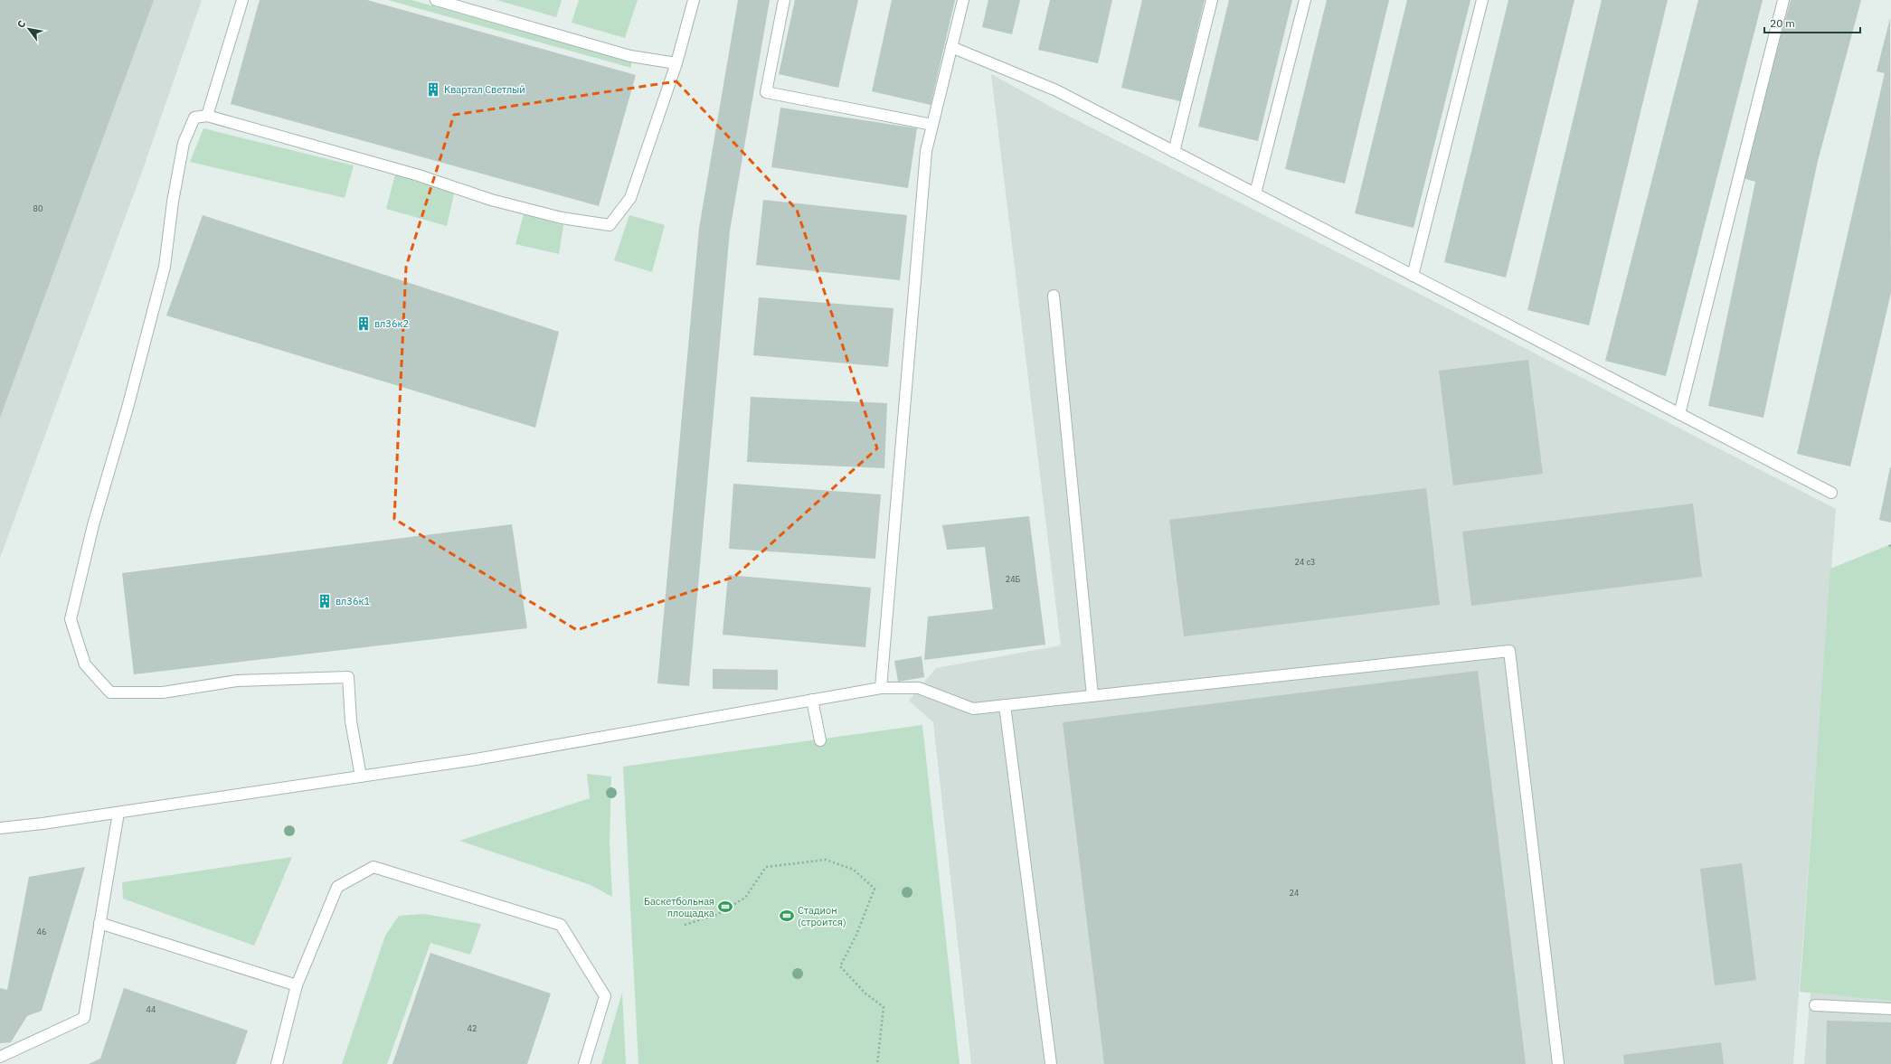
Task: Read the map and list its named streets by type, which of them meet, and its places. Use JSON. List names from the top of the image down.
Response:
{
  "places": {
    "building": ["Квартал Светлый", "вл36к2", "вл36к1"],
    "sports": ["Баскетбольная площадка", "Стадион (строится)"]
  },
  "house_numbers": [
    "80",
    "24 с3",
    "24Б",
    "24",
    "46",
    "44",
    "42"
  ],
  "scale_bar": "20 m",
  "north": "top left"
}
